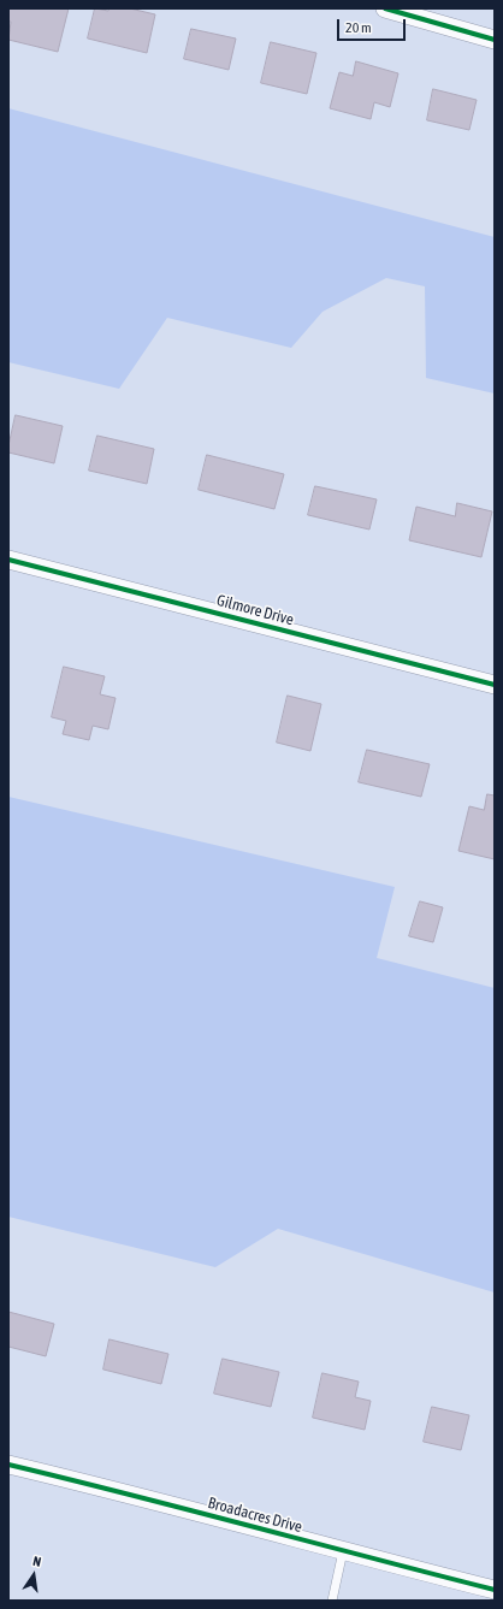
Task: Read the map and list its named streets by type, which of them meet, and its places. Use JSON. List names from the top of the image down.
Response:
{
  "streets": {
    "street": ["Gilmore Drive", "Broadacres Drive"]
  },
  "scale_bar": "20 m",
  "north": "top"
}
